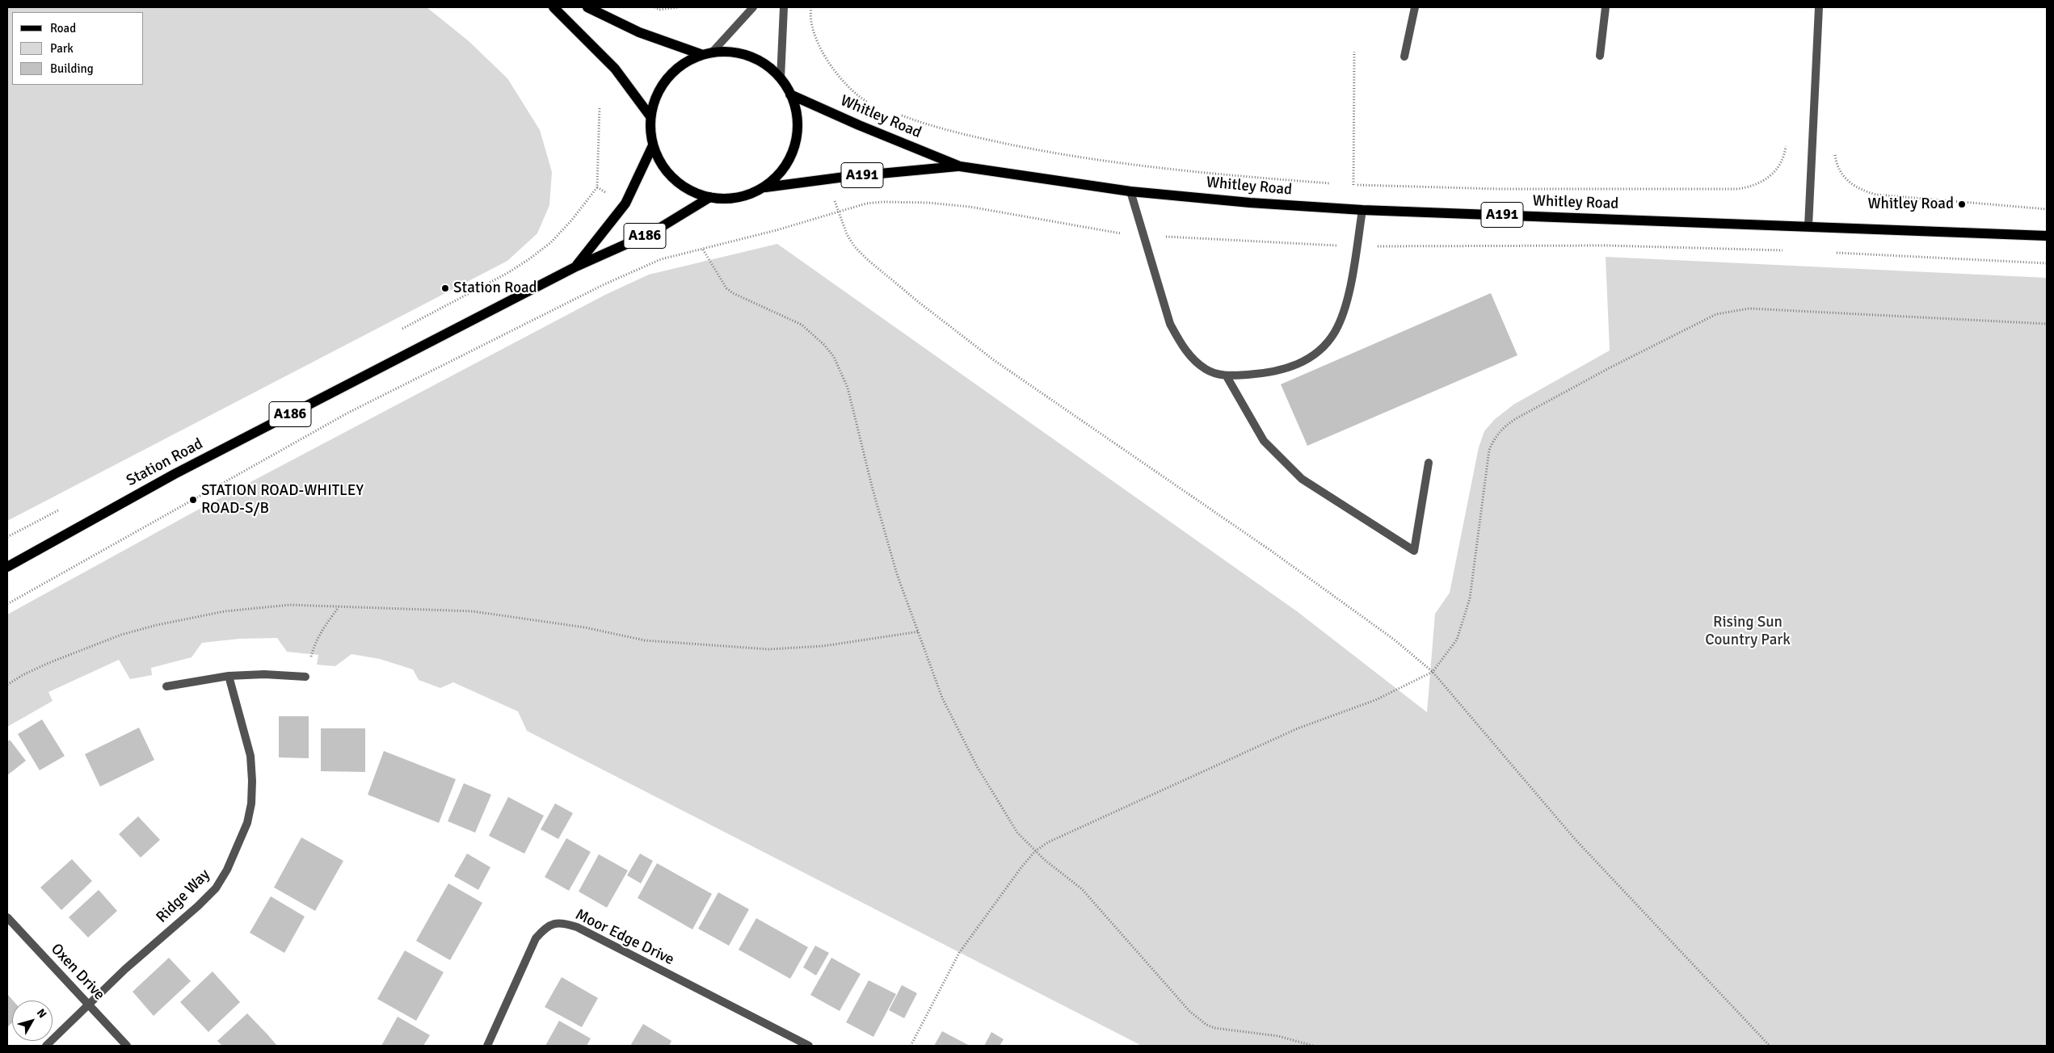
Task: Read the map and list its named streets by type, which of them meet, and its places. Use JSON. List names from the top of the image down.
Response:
{
  "streets": {
    "main road": [
      "Whitley Road",
      "A191",
      "A186",
      "Station Road"
    ],
    "street": ["Ridge Way", "Moor Edge Drive", "Oxen Drive"]
  },
  "crossings": [
    ["Whitley Road", "A191"],
    ["A191", "Station Road"],
    ["Ridge Way", "Oxen Drive"]
  ],
  "parks": ["Rising Sun Country Park"],
  "places": ["Whitley Road", "Station Road", "STATION ROAD-WHITLEY ROAD-S/B"],
  "legend": ["Road", "Park", "Building"],
  "north": "top right"
}
